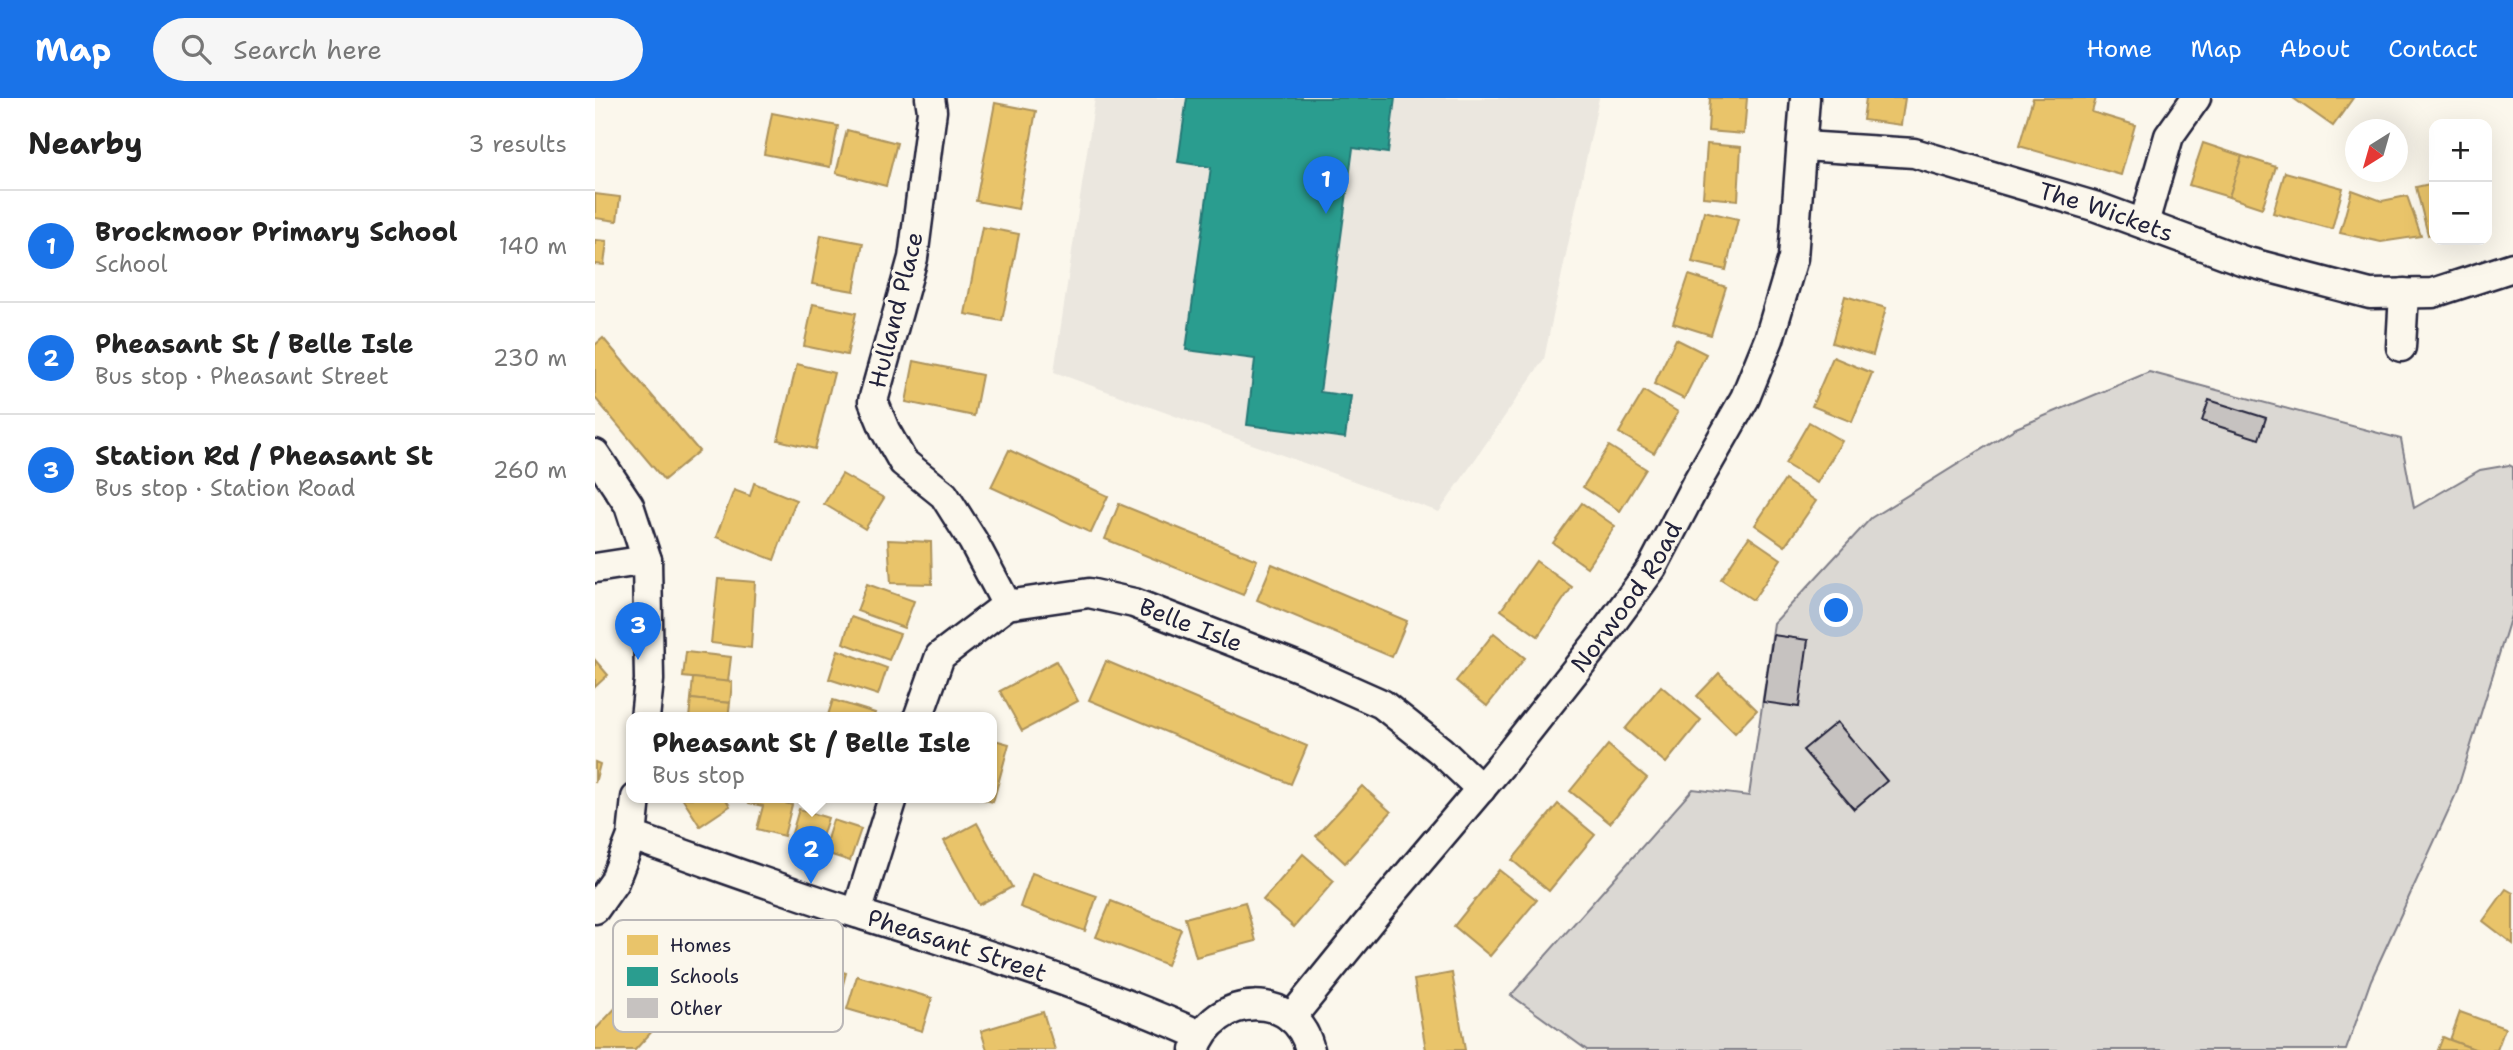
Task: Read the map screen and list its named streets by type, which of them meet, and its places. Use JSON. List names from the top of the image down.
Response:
{
  "streets": {
    "street": [
      "The Wickets",
      "Hulland Place",
      "Norwood Road",
      "Belle Isle",
      "Pheasant Street"
    ]
  },
  "crossings": [
    ["The Wickets", "Norwood Road"],
    ["Hulland Place", "Belle Isle"],
    ["Norwood Road", "Belle Isle"]
  ],
  "legend": ["Homes", "Schools", "Other"],
  "north": "bottom left",
  "page": {
    "header": "Map",
    "search": "Search here",
    "nav": [
      "Home",
      "Map",
      "About",
      "Contact"
    ],
    "heading": ["Nearby", "3 results"],
    "map_buttons": ["+", "−"],
    "pins": ["1", "3", "2"],
    "list": [
      {
        "mark": "1",
        "name": "Brockmoor Primary School",
        "note": "School",
        "value": "140 m"
      },
      {
        "mark": "2",
        "name": "Pheasant St / Belle Isle",
        "note": "Bus stop · Pheasant Street",
        "value": "230 m"
      },
      {
        "mark": "3",
        "name": "Station Rd / Pheasant St",
        "note": "Bus stop · Station Road",
        "value": "260 m"
      }
    ],
    "popup": ["Pheasant St / Belle Isle", "Bus stop"]
  }
}
